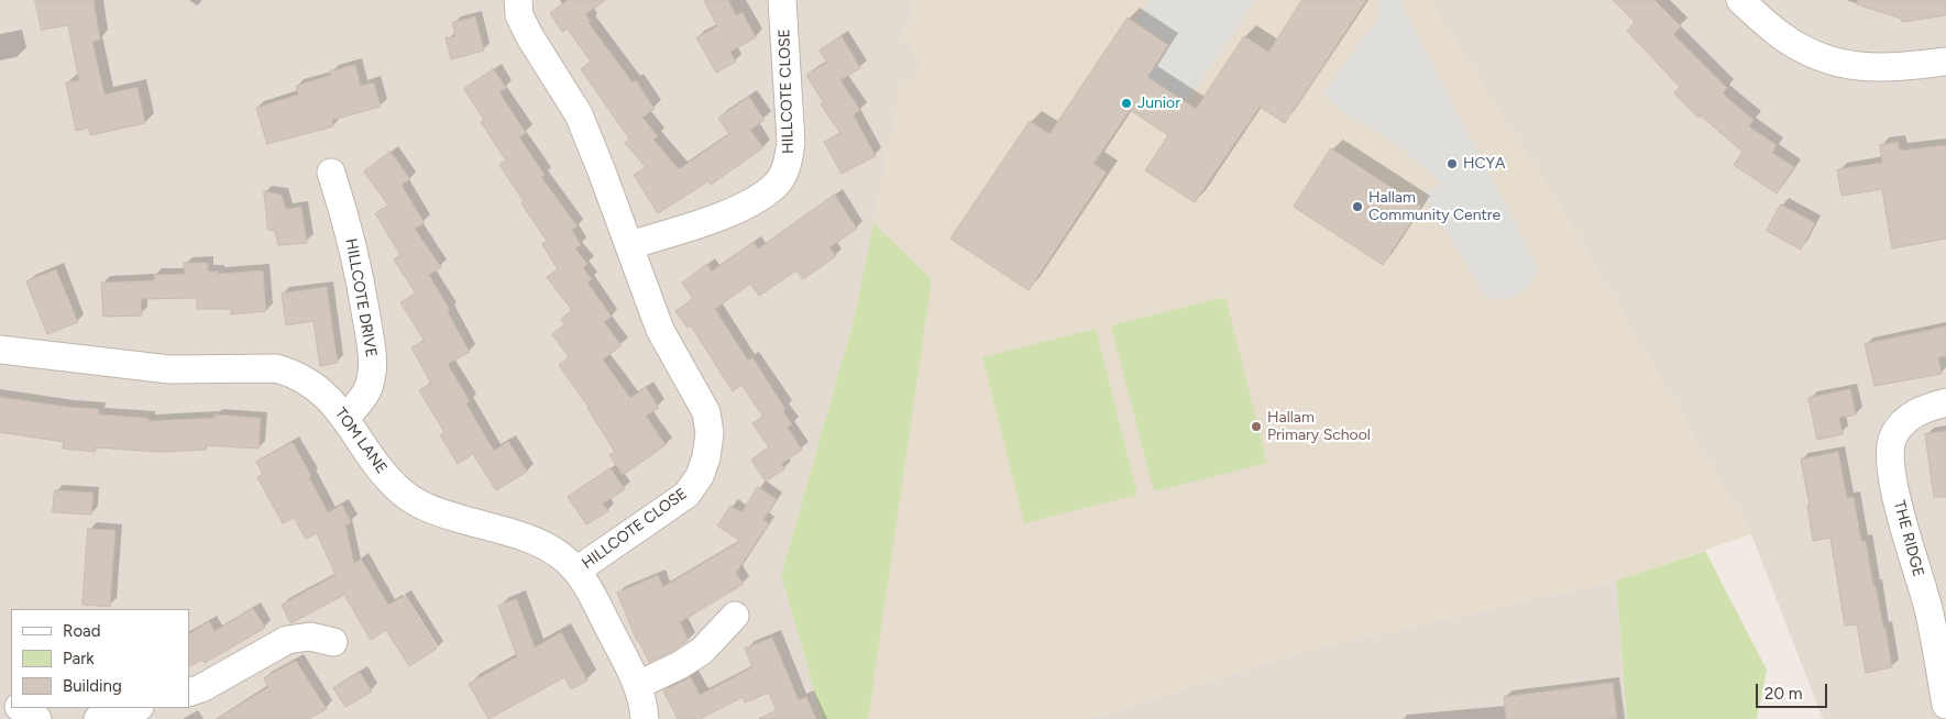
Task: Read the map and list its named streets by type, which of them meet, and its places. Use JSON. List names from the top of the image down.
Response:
{
  "streets": {
    "street": [
      "HILLCOTE CLOSE",
      "HILLCOTE DRIVE",
      "TOM LANE",
      "THE RIDGE"
    ]
  },
  "crossings": [
    ["HILLCOTE CLOSE", "TOM LANE"],
    ["HILLCOTE DRIVE", "TOM LANE"]
  ],
  "places": [
    "Junior",
    "HCYA",
    "Hallam Community Centre",
    "Hallam Primary School"
  ],
  "legend": ["Road", "Park", "Building"],
  "scale_bar": "20 m"
}
